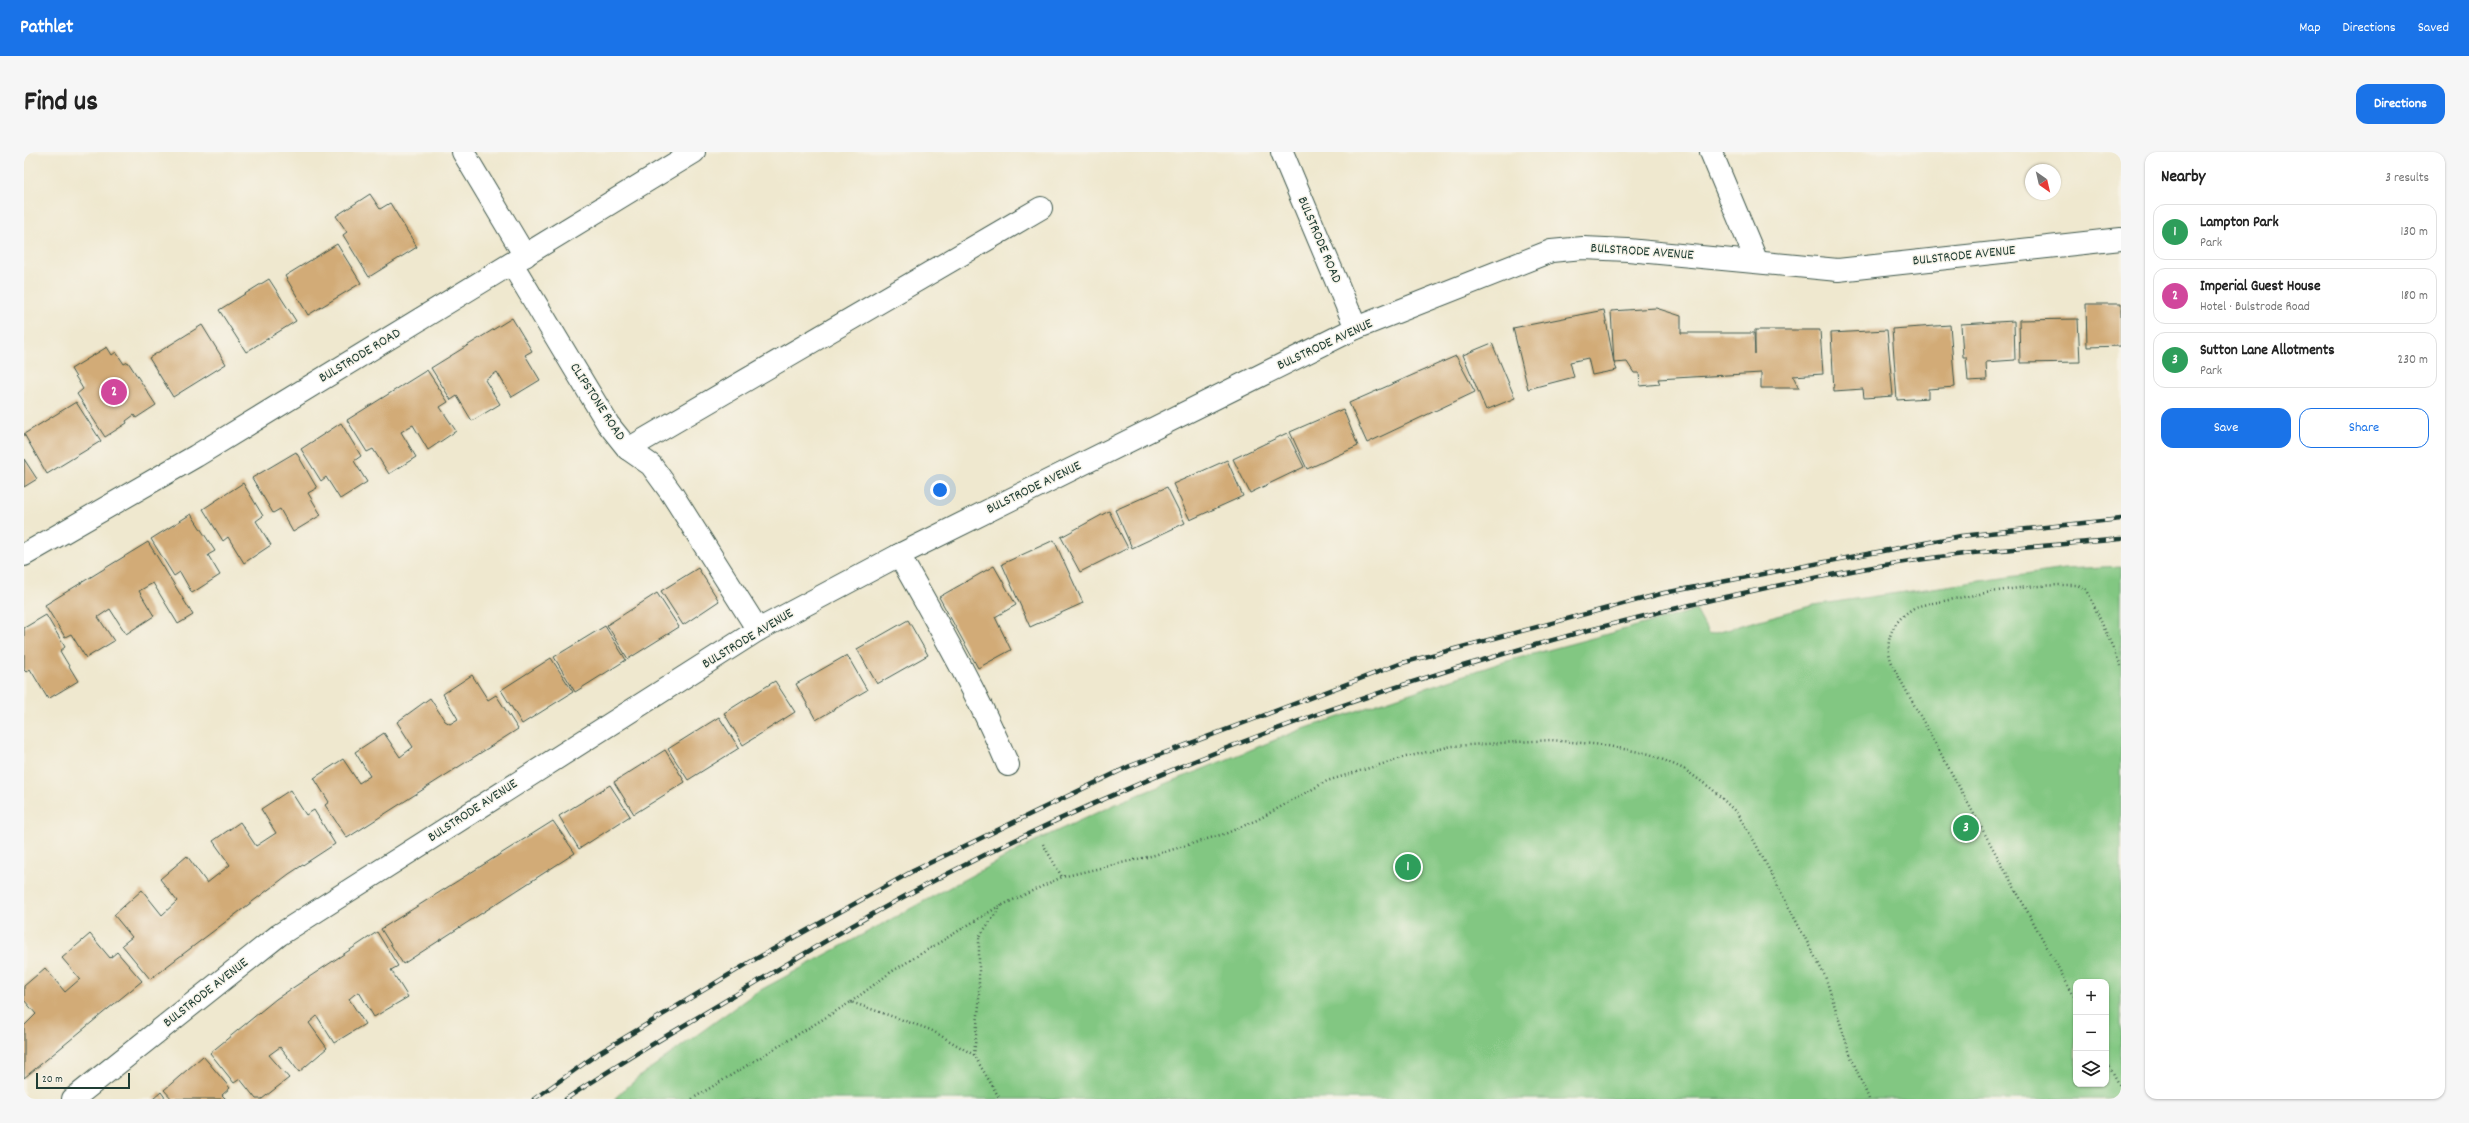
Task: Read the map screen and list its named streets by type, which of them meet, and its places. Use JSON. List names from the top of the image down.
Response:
{
  "streets": {
    "street": ["BULSTRODE ROAD", "BULSTRODE AVENUE", "CLIPSTONE ROAD"]
  },
  "crossings": [
    ["BULSTRODE ROAD", "BULSTRODE AVENUE"],
    ["BULSTRODE ROAD", "CLIPSTONE ROAD"],
    ["BULSTRODE AVENUE", "CLIPSTONE ROAD"]
  ],
  "scale_bar": "20 m",
  "north": "bottom right",
  "page": {
    "header": "Pathlet",
    "nav": ["Map", "Directions", "Saved"],
    "title": "Find us",
    "buttons": [
      "Directions",
      ["Save", "Share"]
    ],
    "heading": ["Nearby", "3 results"],
    "list": [
      {
        "mark": "1",
        "name": "Lampton Park",
        "note": "Park",
        "value": "130 m"
      },
      {
        "mark": "2",
        "name": "Imperial Guest House",
        "note": "Hotel · Bulstrode Road",
        "value": "180 m"
      },
      {
        "mark": "3",
        "name": "Sutton Lane Allotments",
        "note": "Park",
        "value": "230 m"
      }
    ],
    "pins": ["2", "3", "1"],
    "map_buttons": ["+", "−"],
    "scale": "20 m"
  }
}
